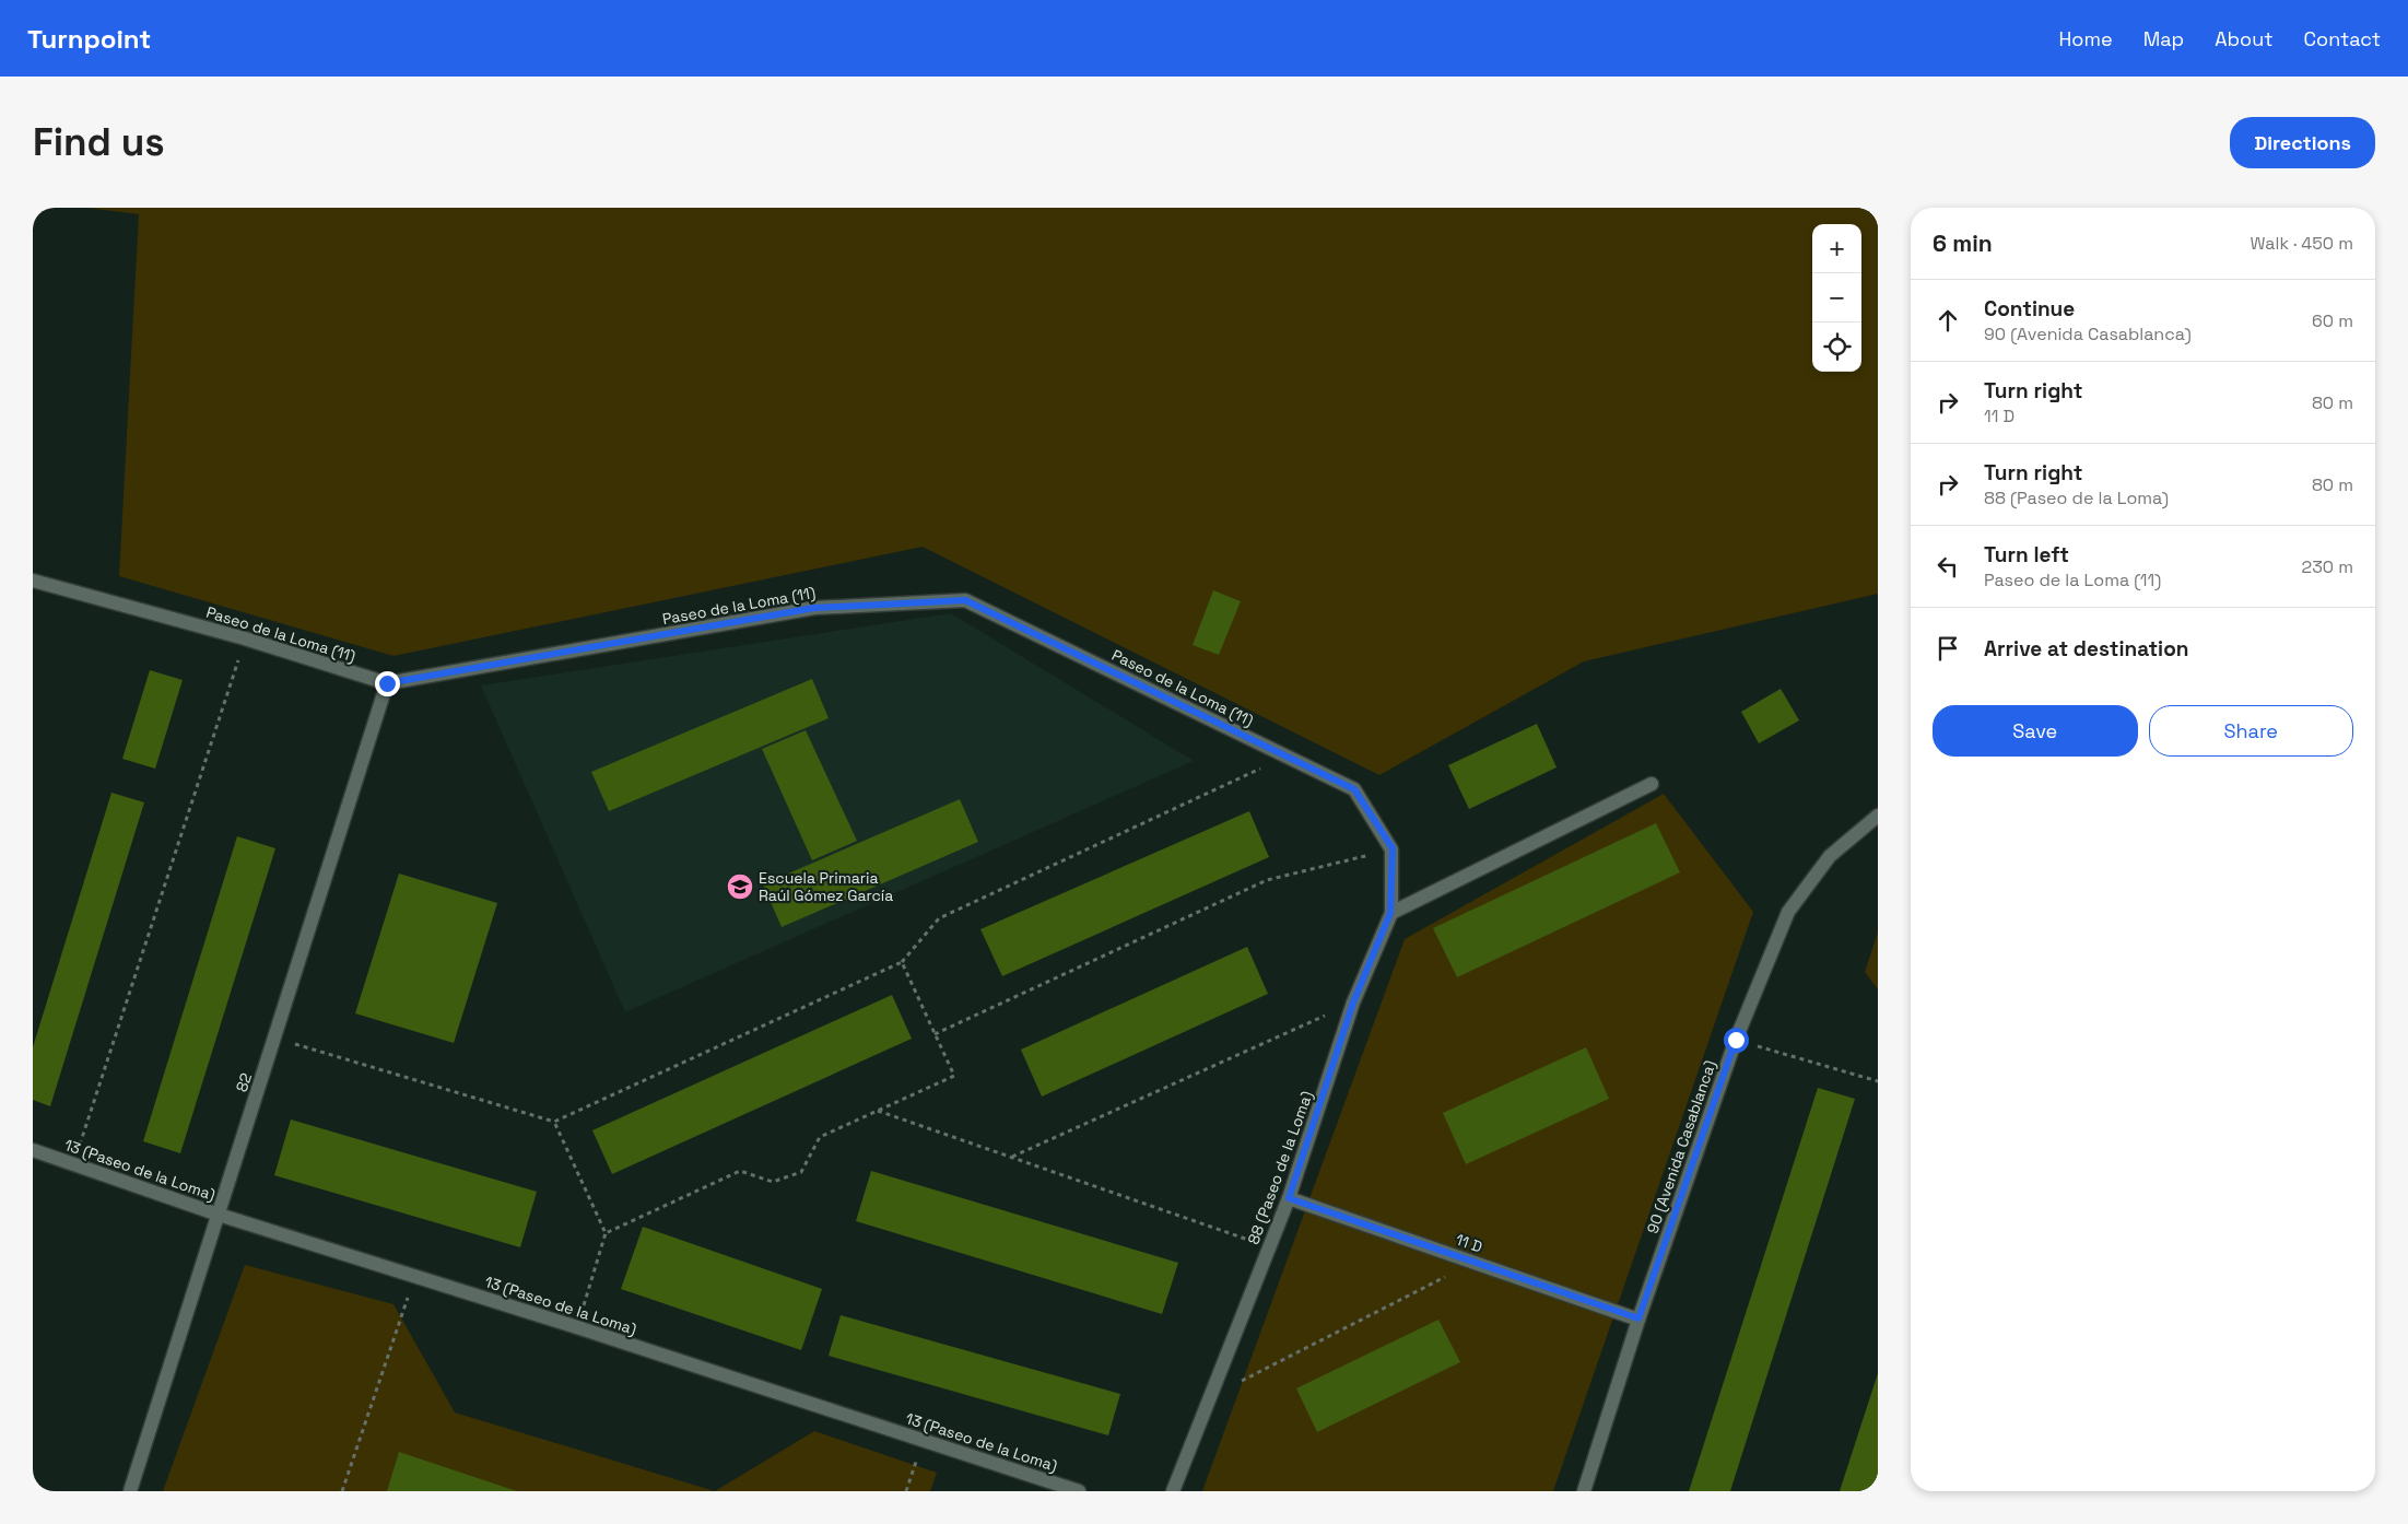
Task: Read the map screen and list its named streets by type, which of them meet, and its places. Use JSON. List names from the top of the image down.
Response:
{
  "streets": {
    "street": [
      "Paseo de la Loma (11)",
      "82",
      "90 (Avenida Casablanca)",
      "88 (Paseo de la Loma)",
      "13 (Paseo de la Loma)",
      "11 D"
    ]
  },
  "crossings": [
    ["Paseo de la Loma (11)", "82"],
    ["Paseo de la Loma (11)", "88 (Paseo de la Loma)"],
    ["82", "13 (Paseo de la Loma)"],
    ["90 (Avenida Casablanca)", "11 D"],
    ["88 (Paseo de la Loma)", "11 D"]
  ],
  "places": {
    "school or university": ["Escuela Primaria Raúl Gómez García"]
  },
  "page": {
    "header": "Turnpoint",
    "nav": [
      "Home",
      "Map",
      "About",
      "Contact"
    ],
    "buttons": [
      "Directions",
      ["Save", "Share"]
    ],
    "title": "Find us",
    "heading": ["6 min", "Walk · 450 m"],
    "map_buttons": ["+", "−"],
    "list": [
      ["Continue", "90 (Avenida Casablanca)", "60 m"],
      ["Turn right", "11 D", "80 m"],
      ["Turn right", "88 (Paseo de la Loma)", "80 m"],
      ["Turn left", "Paseo de la Loma (11)", "230 m"],
      "Arrive at destination"
    ]
  }
}
